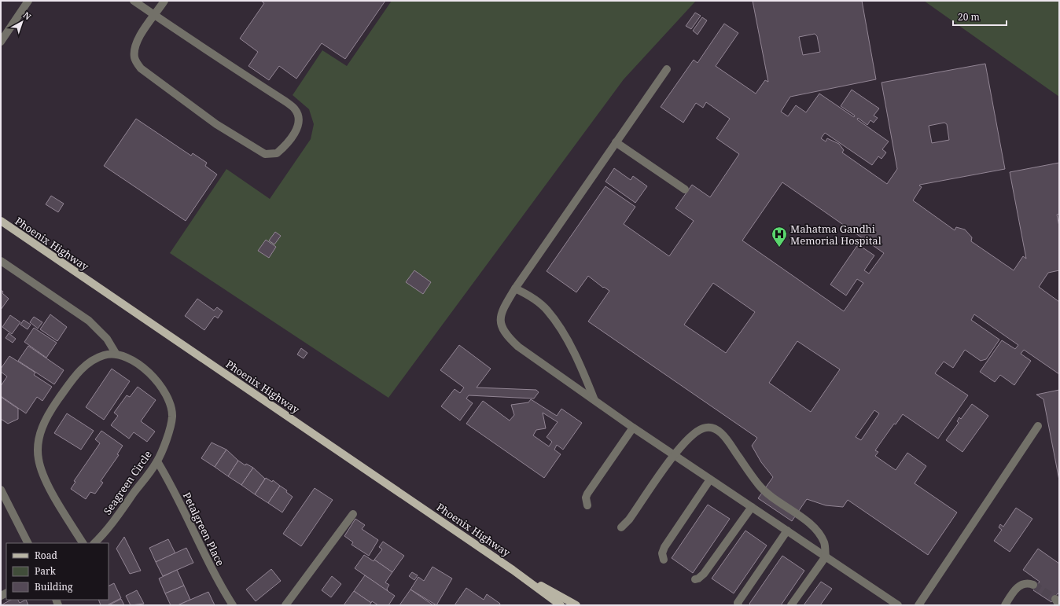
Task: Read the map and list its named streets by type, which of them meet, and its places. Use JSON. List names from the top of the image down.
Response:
{
  "streets": {
    "main road": ["Phoenix Highway"],
    "street": ["Seagreen Circle", "Petalgreen Place"]
  },
  "crossings": [
    ["Seagreen Circle", "Petalgreen Place"]
  ],
  "places": {
    "hospital": ["Mahatma Gandhi Memorial Hospital"]
  },
  "legend": ["Road", "Park", "Building"],
  "scale_bar": "20 m",
  "north": "top right"
}
